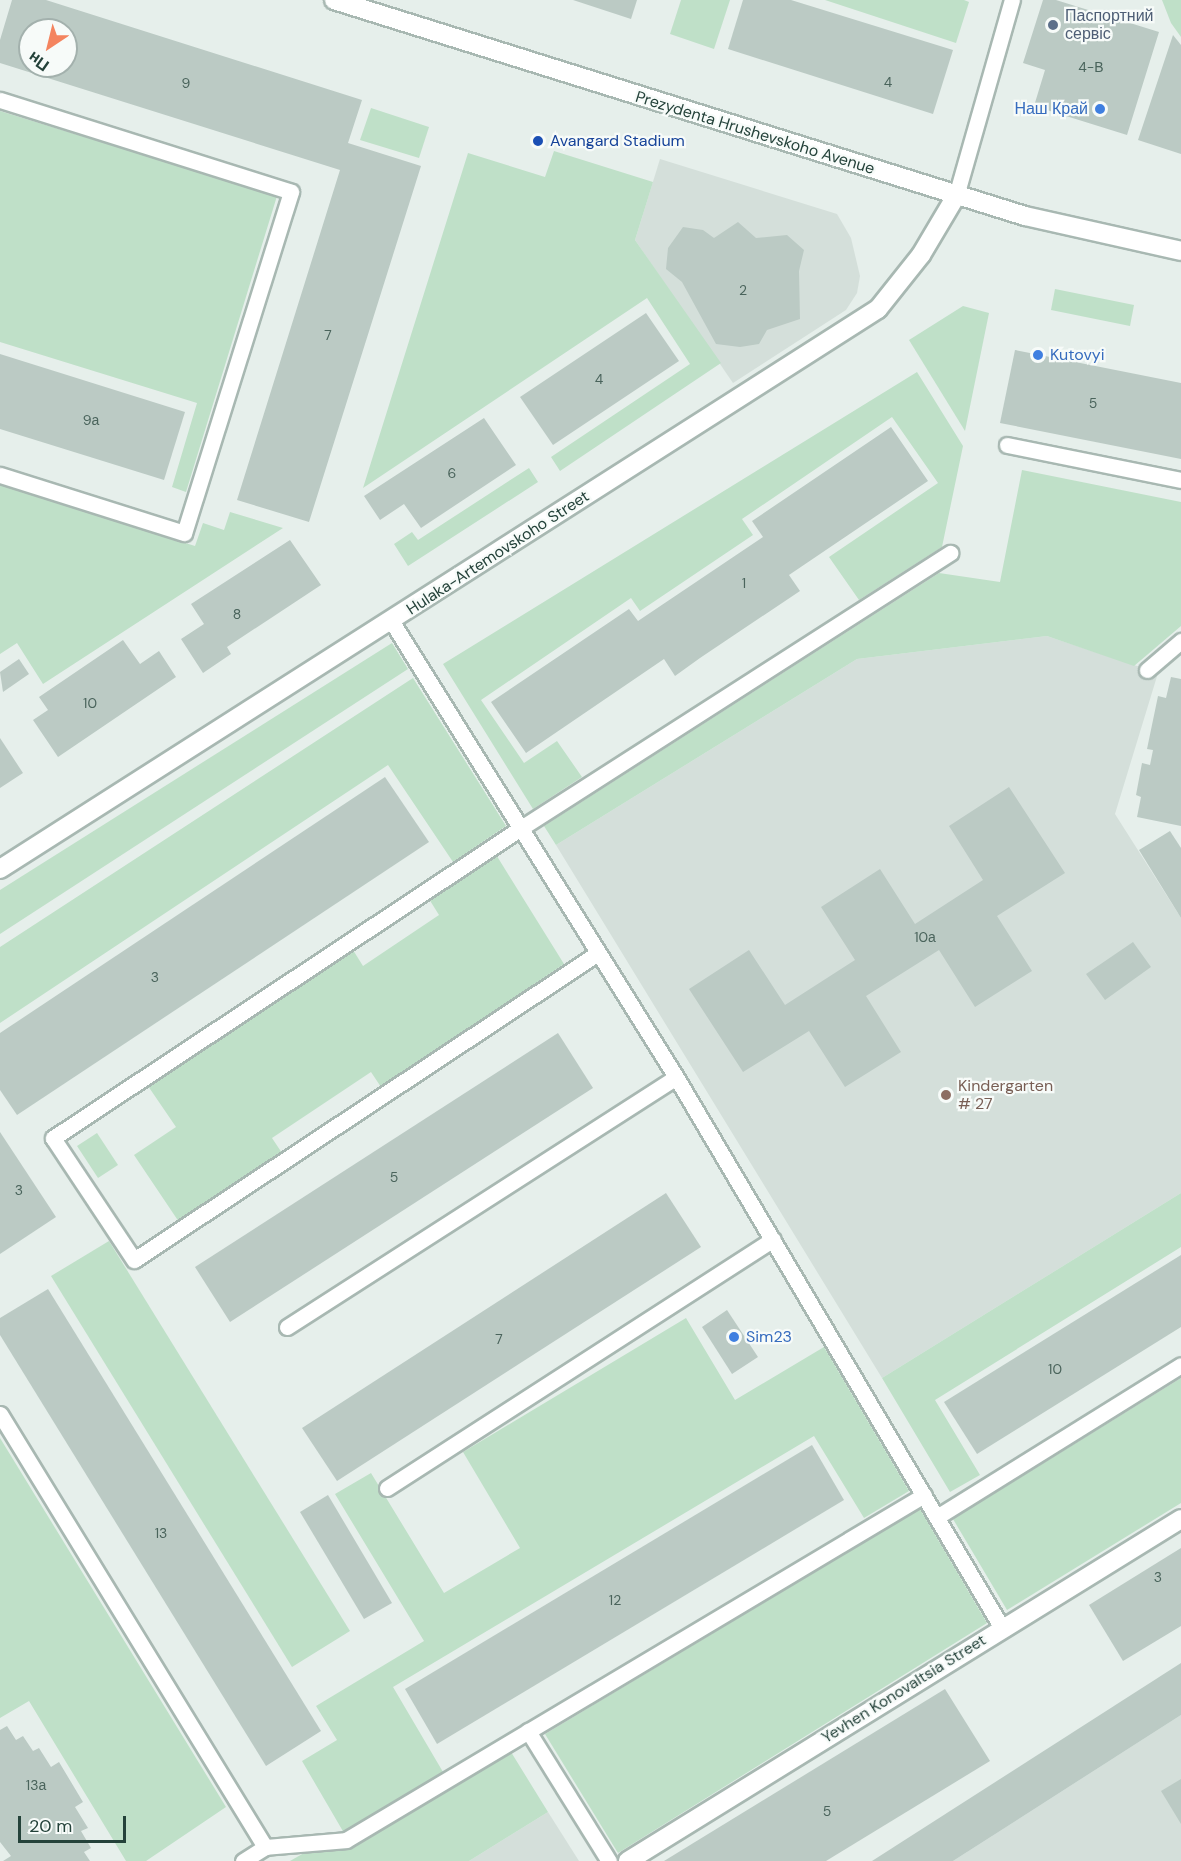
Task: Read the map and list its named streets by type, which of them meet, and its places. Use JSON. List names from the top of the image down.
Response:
{
  "streets": {
    "street": ["Prezydenta Hrushevskoho Avenue", "Hulaka-Artemovskoho Street", "Yevhen Konovaltsia Street"]
  },
  "crossings": [
    ["Prezydenta Hrushevskoho Avenue", "Hulaka-Artemovskoho Street"]
  ],
  "places": [
    "Паспортний сервіс",
    "Наш Край",
    "Avangard Stadium",
    "Kutovyi",
    "Kindergarten # 27",
    "Sim23"
  ],
  "house_numbers": [
    "4-В",
    "4",
    "9",
    "2",
    "7",
    "4",
    "5",
    "9а",
    "6",
    "1",
    "8",
    "10",
    "10а",
    "3",
    "5",
    "3",
    "7",
    "10",
    "13",
    "3",
    "12",
    "13а",
    "5"
  ],
  "scale_bar": "20 m",
  "north": "bottom left"
}
